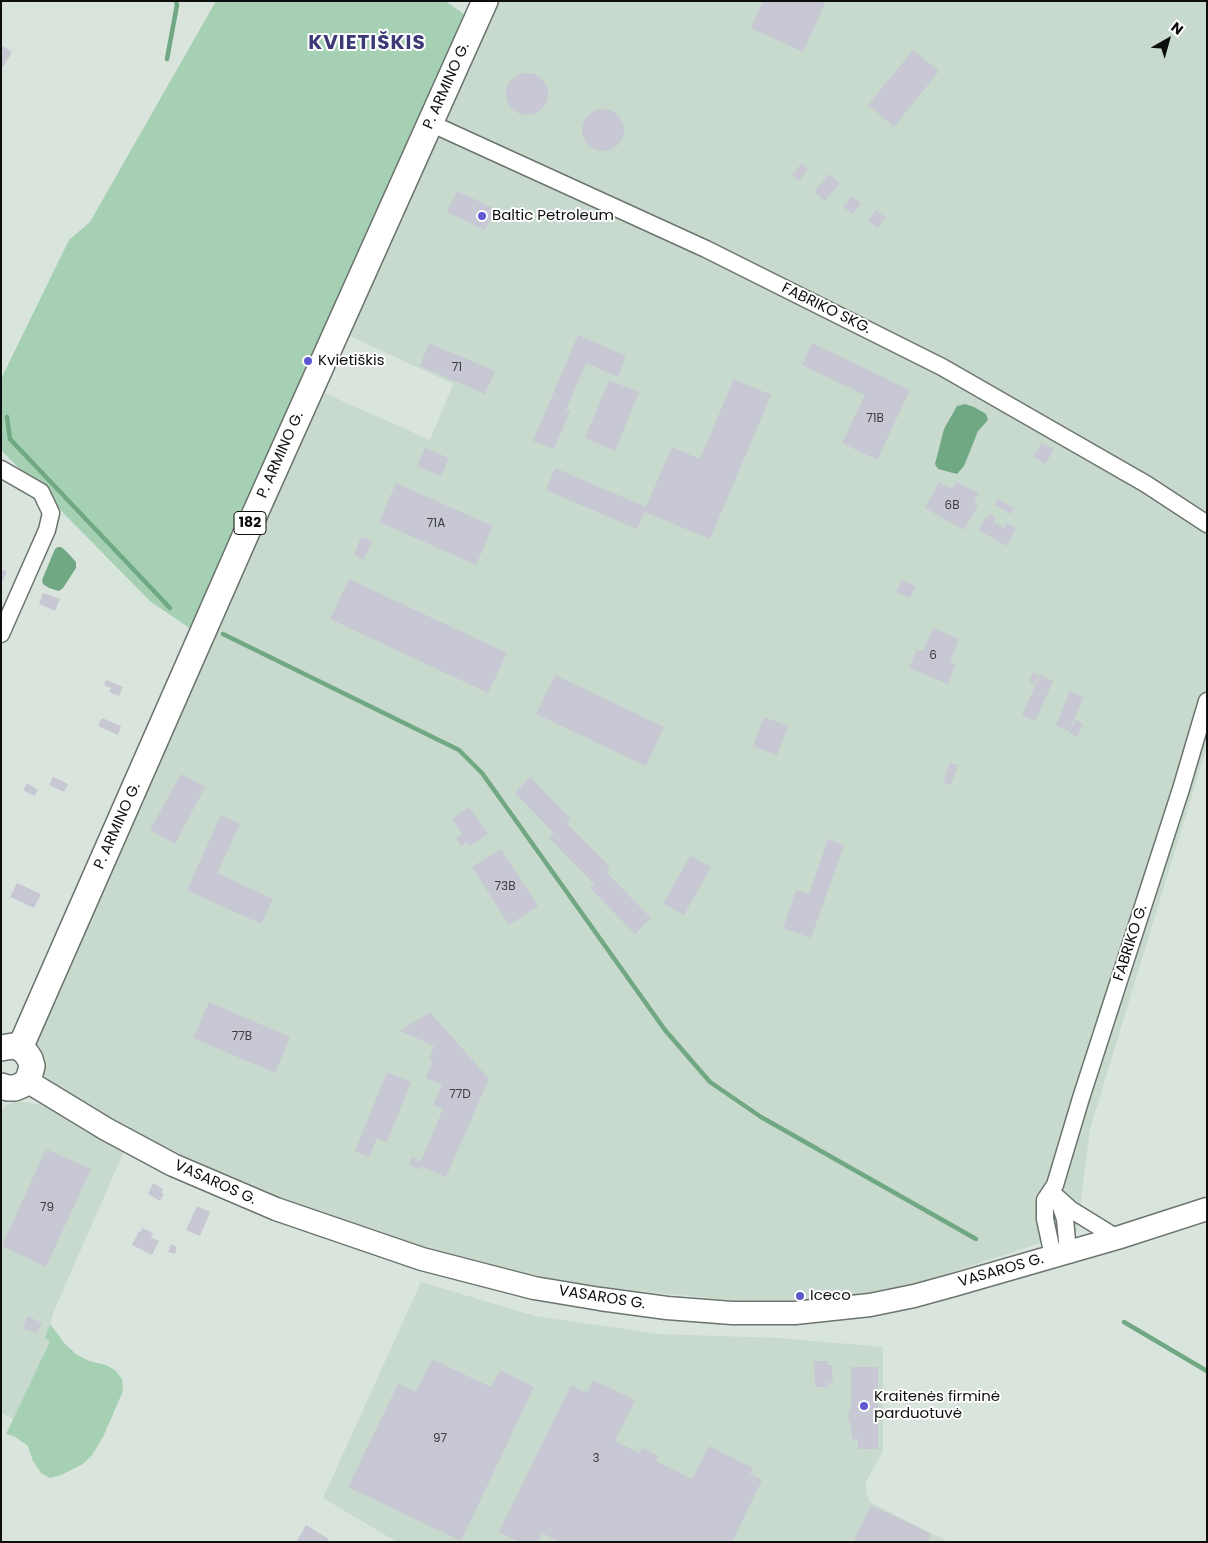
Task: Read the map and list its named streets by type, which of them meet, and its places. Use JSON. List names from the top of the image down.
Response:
{
  "streets": {
    "main road": ["P. ARMINO G.", "182"],
    "street": ["FABRIKO SKG.", "FABRIKO G.", "VASAROS G."]
  },
  "crossings": [
    ["P. ARMINO G.", "FABRIKO SKG."],
    ["P. ARMINO G.", "VASAROS G."],
    ["FABRIKO G.", "VASAROS G."]
  ],
  "districts": ["KVIETIŠKIS"],
  "places": [
    "Baltic Petroleum",
    "Kvietiškis",
    "Iceco",
    "Kraitenės firminė parduotuvė"
  ],
  "house_numbers": [
    "71",
    "71B",
    "6B",
    "71A",
    "6",
    "73B",
    "77B",
    "77D",
    "79",
    "97",
    "3"
  ],
  "north": "top right"
}
